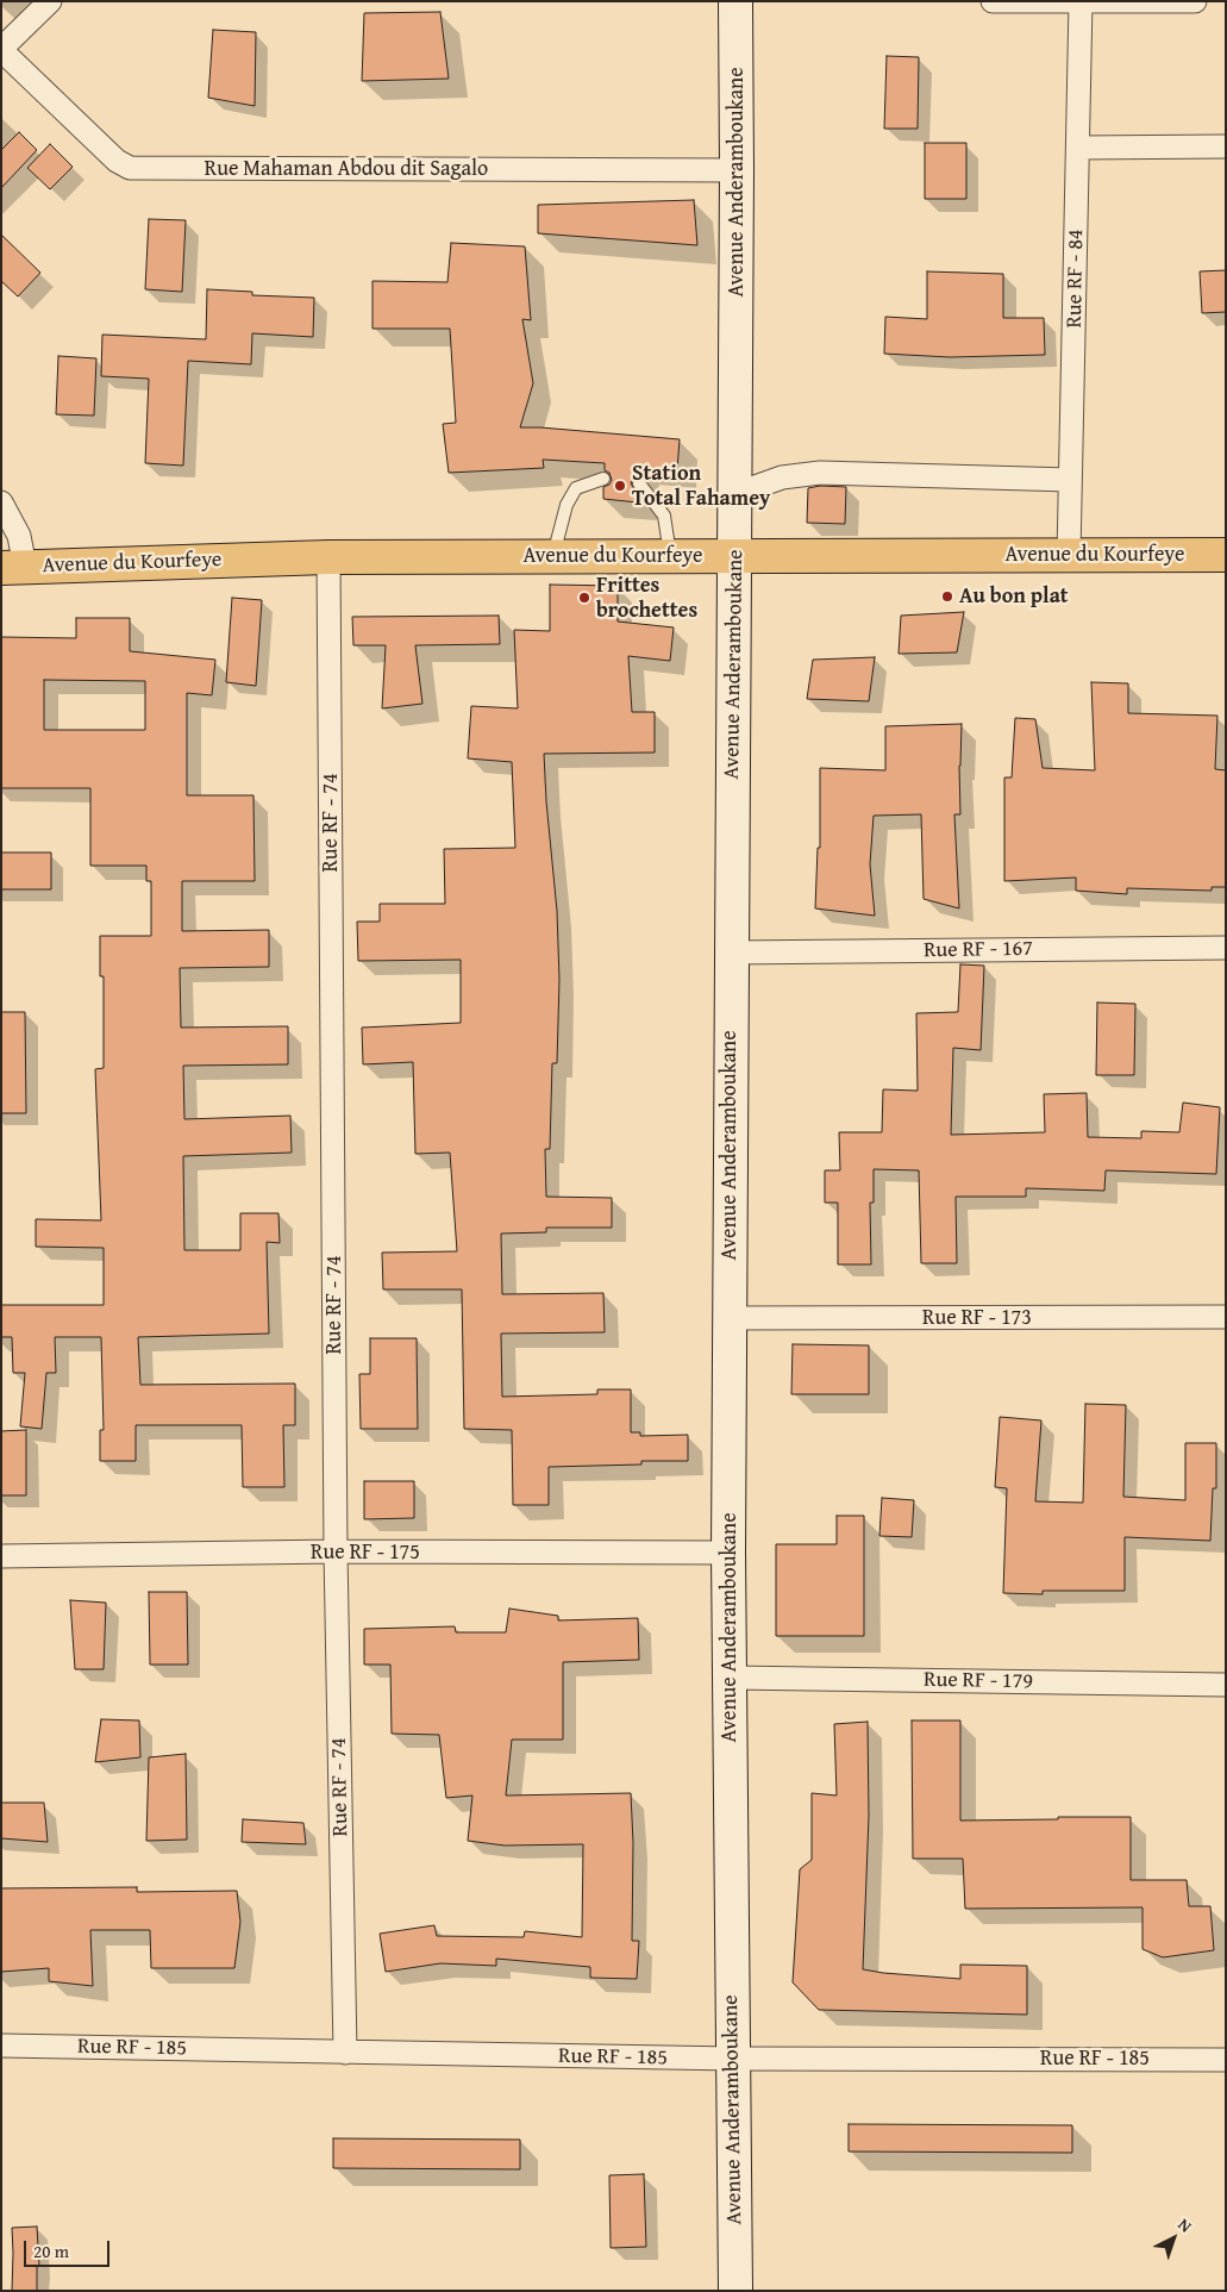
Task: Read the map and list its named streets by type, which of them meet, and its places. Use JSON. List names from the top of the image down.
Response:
{
  "streets": {
    "main road": ["Avenue du Kourfeye"],
    "street": [
      "Rue Mahaman Abdou dit Sagalo",
      "Avenue Anderamboukane",
      "Rue RF - 84",
      "Rue RF - 74",
      "Rue RF - 167",
      "Rue RF - 173",
      "Rue RF - 175",
      "Rue RF - 179",
      "Rue RF - 185"
    ]
  },
  "crossings": [
    ["Rue Mahaman Abdou dit Sagalo", "Avenue Anderamboukane"],
    ["Avenue Anderamboukane", "Avenue du Kourfeye"],
    ["Avenue Anderamboukane", "Rue RF - 167"],
    ["Avenue Anderamboukane", "Rue RF - 173"],
    ["Avenue Anderamboukane", "Rue RF - 175"],
    ["Avenue Anderamboukane", "Rue RF - 179"],
    ["Avenue Anderamboukane", "Rue RF - 185"],
    ["Rue RF - 84", "Avenue du Kourfeye"],
    ["Avenue du Kourfeye", "Rue RF - 74"],
    ["Rue RF - 74", "Rue RF - 175"],
    ["Rue RF - 74", "Rue RF - 185"]
  ],
  "places": ["Station Total Fahamey", "Au bon plat", "Frittes brochettes"],
  "scale_bar": "20 m",
  "north": "top right"
}
